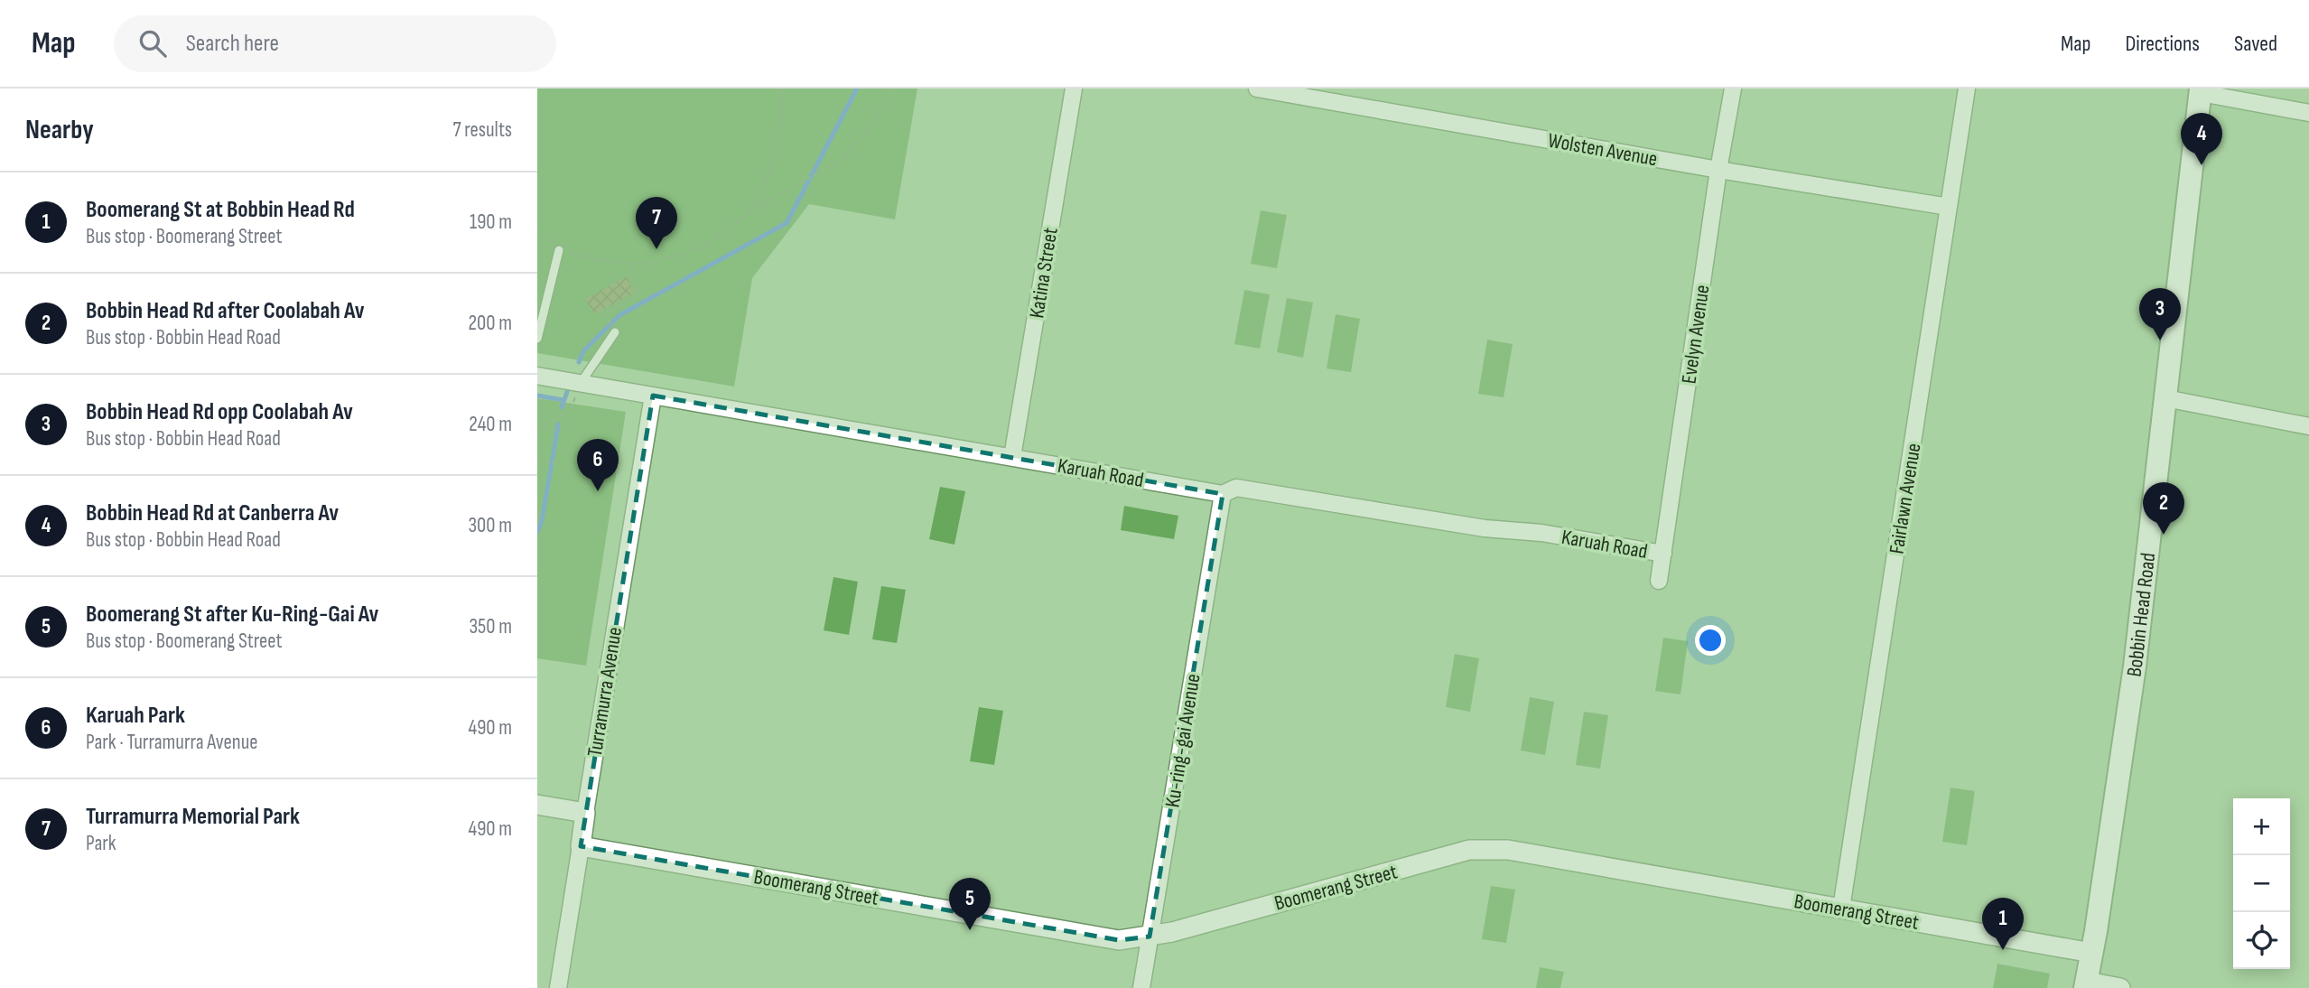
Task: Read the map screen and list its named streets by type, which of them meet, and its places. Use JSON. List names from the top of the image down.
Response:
{
  "streets": {
    "main road": ["Bobbin Head Road"],
    "street": [
      "Wolsten Avenue",
      "Katina Street",
      "Evelyn Avenue",
      "Karuah Road",
      "Fairlawn Avenue",
      "Turramurra Avenue",
      "Ku-ring-gai Avenue",
      "Boomerang Street"
    ]
  },
  "crossings": [
    ["Wolsten Avenue", "Evelyn Avenue"],
    ["Wolsten Avenue", "Fairlawn Avenue"],
    ["Katina Street", "Karuah Road"],
    ["Evelyn Avenue", "Karuah Road"],
    ["Karuah Road", "Turramurra Avenue"],
    ["Karuah Road", "Ku-ring-gai Avenue"],
    ["Fairlawn Avenue", "Boomerang Street"],
    ["Bobbin Head Road", "Boomerang Street"],
    ["Turramurra Avenue", "Boomerang Street"],
    ["Ku-ring-gai Avenue", "Boomerang Street"]
  ],
  "page": {
    "header": "Map",
    "search": "Search here",
    "nav": ["Map", "Directions", "Saved"],
    "heading": ["Nearby", "7 results"],
    "pins": [
      "4",
      "7",
      "3",
      "6",
      "2",
      "5",
      "1"
    ],
    "list": [
      {
        "mark": "1",
        "name": "Boomerang St at Bobbin Head Rd",
        "note": "Bus stop · Boomerang Street",
        "value": "190 m"
      },
      {
        "mark": "2",
        "name": "Bobbin Head Rd after Coolabah Av",
        "note": "Bus stop · Bobbin Head Road",
        "value": "200 m"
      },
      {
        "mark": "3",
        "name": "Bobbin Head Rd opp Coolabah Av",
        "note": "Bus stop · Bobbin Head Road",
        "value": "240 m"
      },
      {
        "mark": "4",
        "name": "Bobbin Head Rd at Canberra Av",
        "note": "Bus stop · Bobbin Head Road",
        "value": "300 m"
      },
      {
        "mark": "5",
        "name": "Boomerang St after Ku-Ring-Gai Av",
        "note": "Bus stop · Boomerang Street",
        "value": "350 m"
      },
      {
        "mark": "6",
        "name": "Karuah Park",
        "note": "Park · Turramurra Avenue",
        "value": "490 m"
      },
      {
        "mark": "7",
        "name": "Turramurra Memorial Park",
        "note": "Park",
        "value": "490 m"
      }
    ],
    "map_buttons": ["+", "−"]
  }
}
